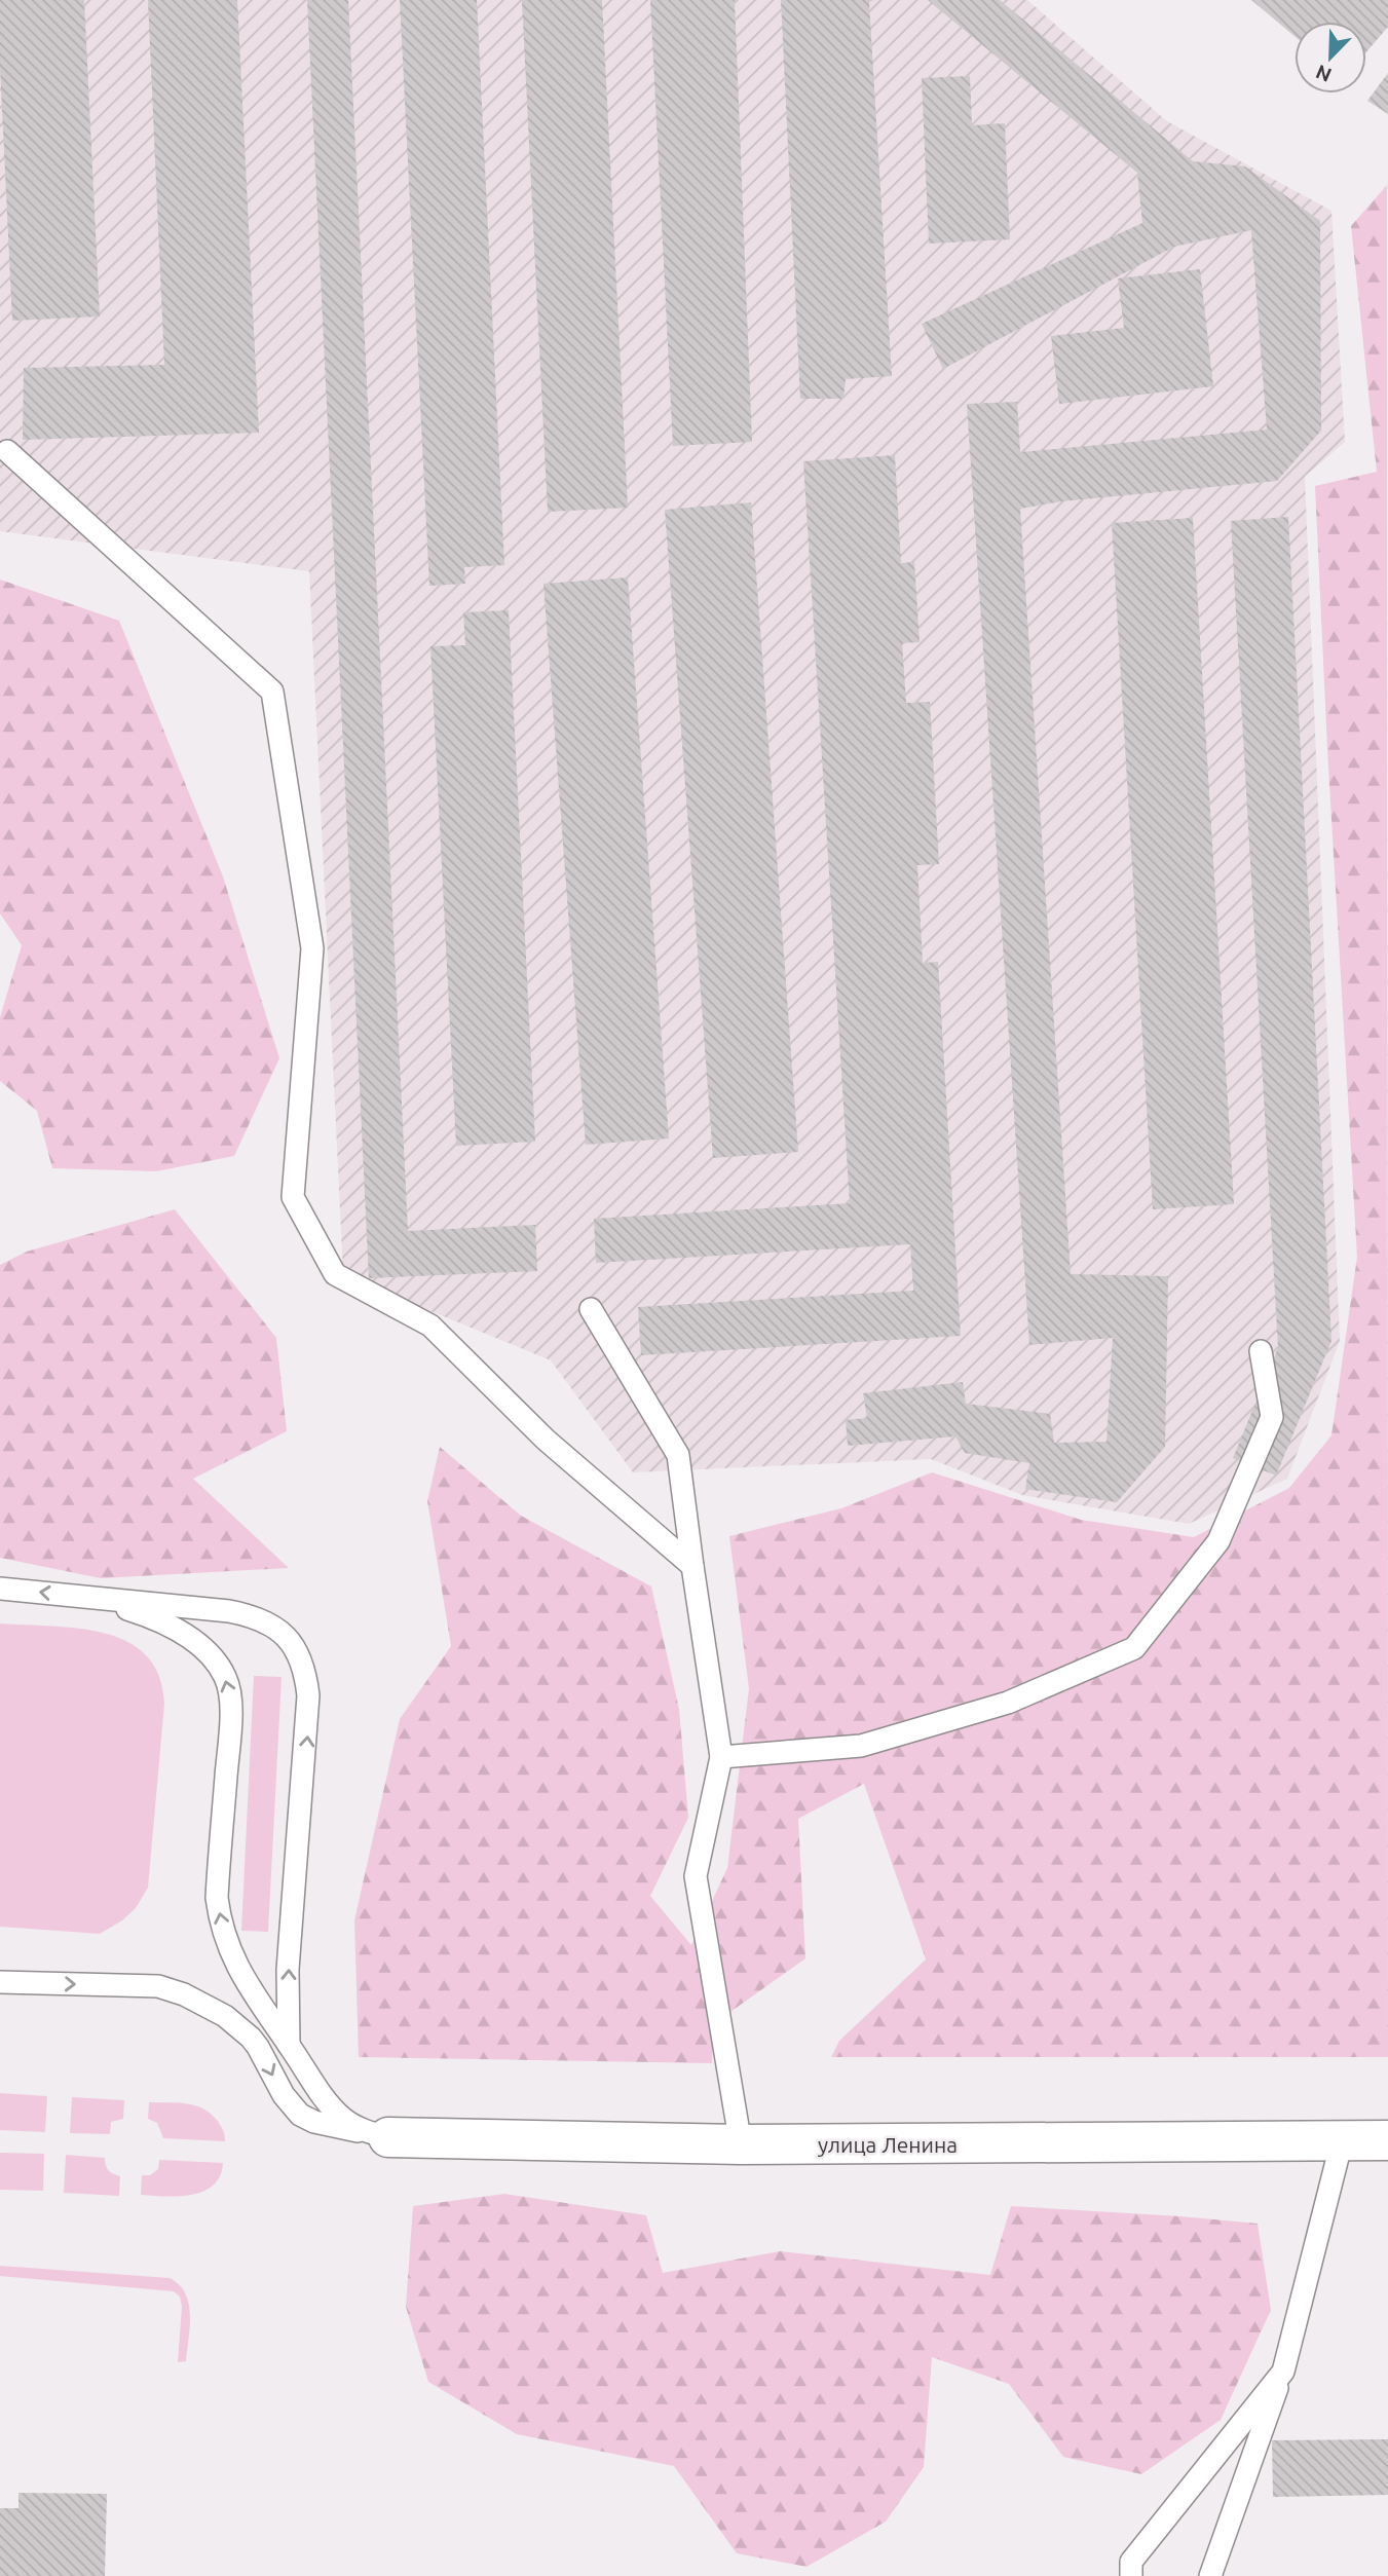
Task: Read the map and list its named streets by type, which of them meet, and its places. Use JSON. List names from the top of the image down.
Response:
{
  "streets": {
    "street": ["улица Ленина"]
  },
  "north": "bottom left"
}
